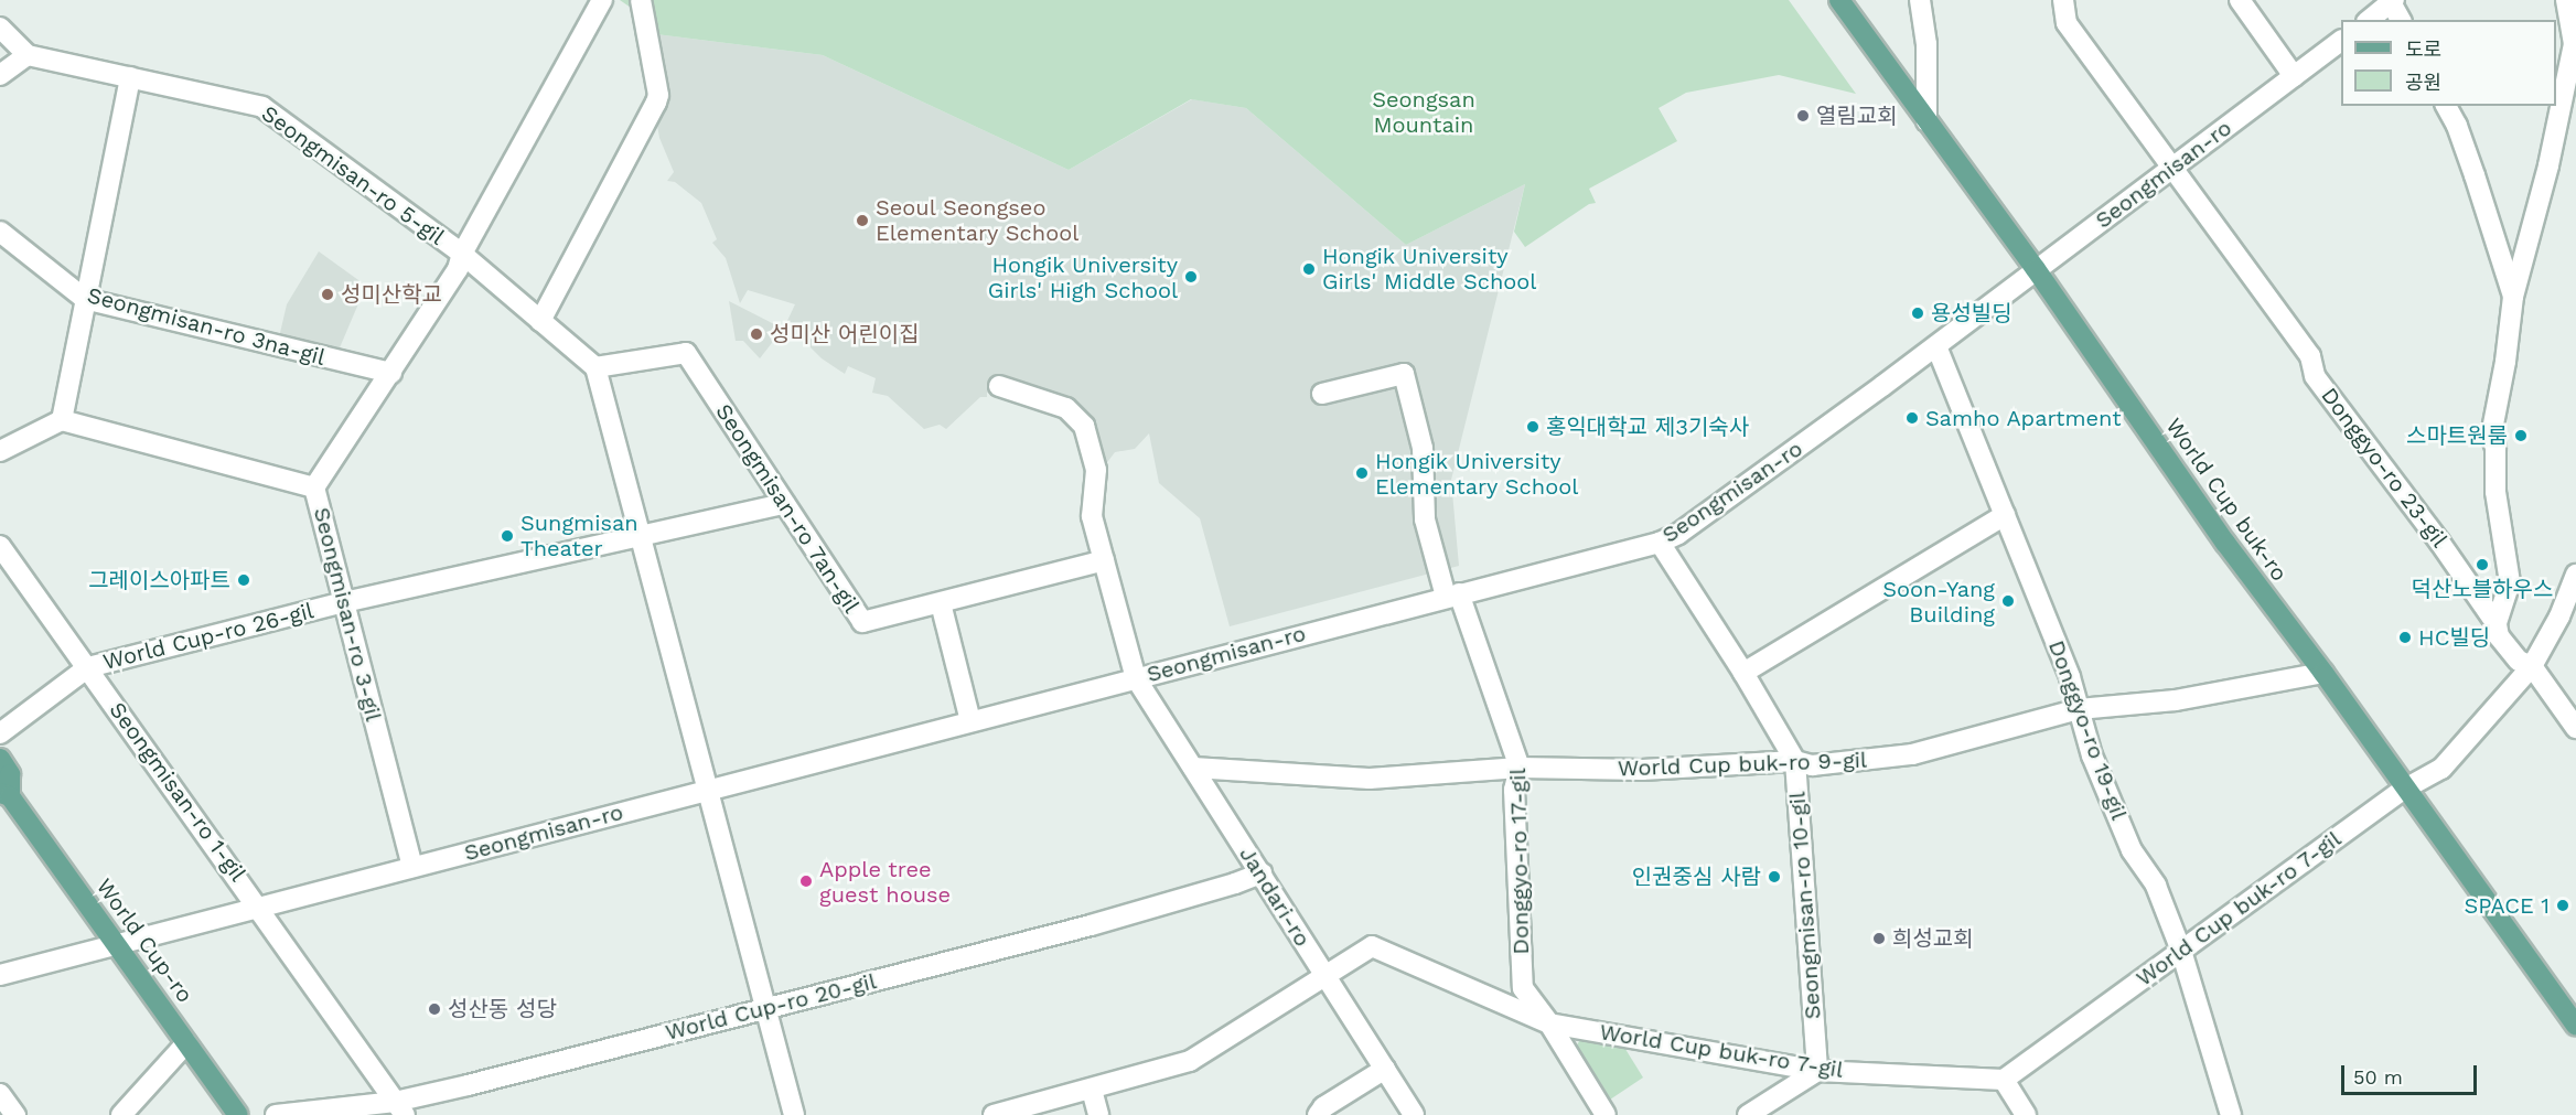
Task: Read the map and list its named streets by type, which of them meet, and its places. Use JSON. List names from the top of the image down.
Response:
{
  "streets": {
    "main road": ["World Cup buk-ro", "World Cup-ro"],
    "street": [
      "Seongmisan-ro",
      "Seongmisan-ro 5-gil",
      "Seongmisan-ro 3na-gil",
      "Donggyo-ro 23-gil",
      "Seongmisan-ro 7an-gil",
      "Seongmisan-ro 3-gil",
      "World Cup-ro 26-gil",
      "Donggyo-ro 19-gil",
      "World Cup buk-ro 9-gil",
      "Seongmisan-ro 1-gil",
      "Donggyo-ro 17-gil",
      "Jandari-ro",
      "Seongmisan-ro 10-gil",
      "World Cup buk-ro 7-gil",
      "World Cup-ro 20-gil"
    ]
  },
  "crossings": [
    ["Seongmisan-ro", "Donggyo-ro 23-gil"],
    ["Seongmisan-ro", "World Cup buk-ro"],
    ["Seongmisan-ro", "Seongmisan-ro 3-gil"],
    ["Seongmisan-ro", "Donggyo-ro 19-gil"],
    ["Seongmisan-ro", "Seongmisan-ro 1-gil"],
    ["Seongmisan-ro", "Donggyo-ro 17-gil"],
    ["Seongmisan-ro", "Jandari-ro"],
    ["Seongmisan-ro", "Seongmisan-ro 10-gil"],
    ["Seongmisan-ro", "World Cup-ro"],
    ["Seongmisan-ro 5-gil", "Seongmisan-ro 7an-gil"],
    ["Seongmisan-ro 5-gil", "Seongmisan-ro 3-gil"],
    ["Seongmisan-ro 3na-gil", "Seongmisan-ro 3-gil"],
    ["Donggyo-ro 23-gil", "World Cup buk-ro 7-gil"],
    ["World Cup buk-ro", "World Cup buk-ro 9-gil"],
    ["World Cup buk-ro", "World Cup buk-ro 7-gil"],
    ["Seongmisan-ro 7an-gil", "World Cup-ro 26-gil"],
    ["Seongmisan-ro 7an-gil", "Jandari-ro"],
    ["Seongmisan-ro 3-gil", "World Cup-ro 26-gil"],
    ["World Cup-ro 26-gil", "Seongmisan-ro 1-gil"],
    ["Donggyo-ro 19-gil", "World Cup buk-ro 9-gil"],
    ["Donggyo-ro 19-gil", "World Cup buk-ro 7-gil"],
    ["World Cup buk-ro 9-gil", "Donggyo-ro 17-gil"],
    ["World Cup buk-ro 9-gil", "Jandari-ro"],
    ["World Cup buk-ro 9-gil", "Seongmisan-ro 10-gil"],
    ["Seongmisan-ro 1-gil", "World Cup-ro 20-gil"],
    ["Donggyo-ro 17-gil", "World Cup buk-ro 7-gil"],
    ["Jandari-ro", "World Cup buk-ro 7-gil"],
    ["Jandari-ro", "World Cup-ro 20-gil"],
    ["Seongmisan-ro 10-gil", "World Cup buk-ro 7-gil"]
  ],
  "parks": ["Seongsan Mountain"],
  "places": [
    "열림교회",
    "Seoul Seongseo Elementary School",
    "Hongik University Girls' Middle School",
    "Hongik University Girls' High School",
    "성미산학교",
    "용성빌딩",
    "성미산 어린이집",
    "Samho Apartment",
    "홍익대학교 제3기숙사",
    "스마트원룸",
    "Hongik University Elementary School",
    "Sungmisan Theater",
    "덕산노블하우스",
    "그레이스아파트",
    "Soon-Yang Building",
    "HC빌딩",
    "인권중심 사람",
    "Apple tree guest house",
    "SPACE 1",
    "희성교회",
    "성산동 성당"
  ],
  "legend": ["도로", "공원"],
  "scale_bar": "50 m"
}
